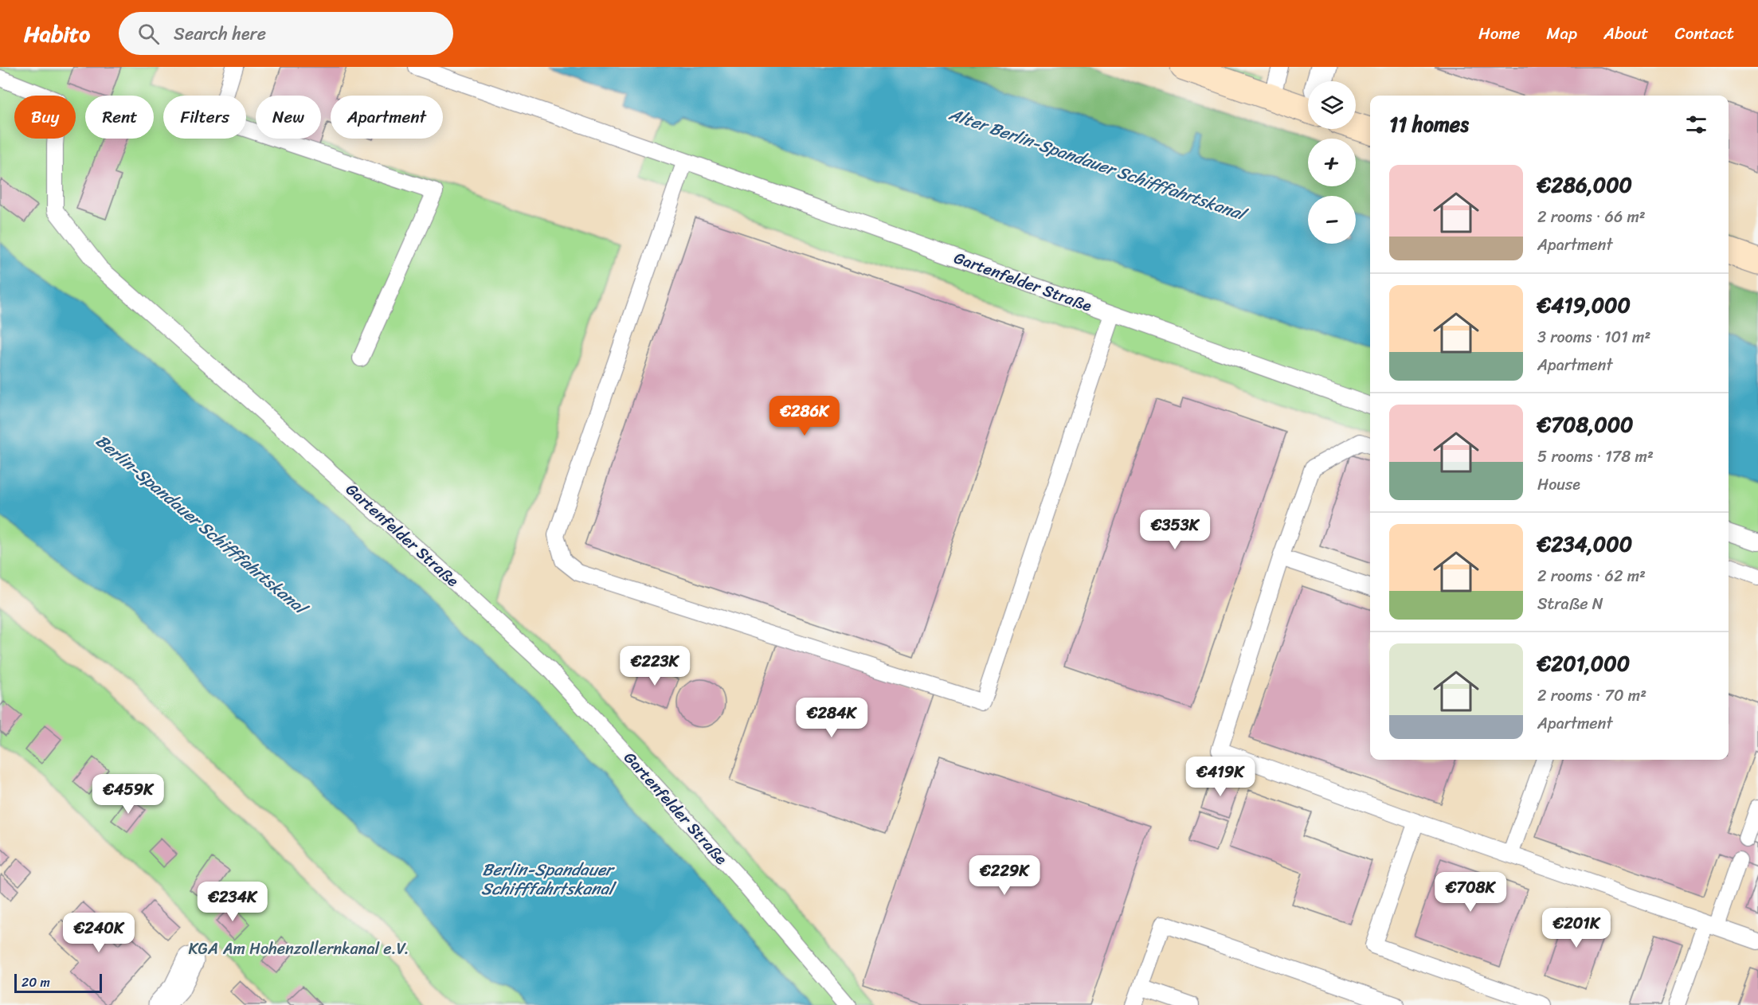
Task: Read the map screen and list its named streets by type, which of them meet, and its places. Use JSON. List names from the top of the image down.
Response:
{
  "streets": {
    "lane": ["Gartenfelder Straße"]
  },
  "water": ["Alter Berlin-Spandauer Schifffahrtskanal", "Berlin-Spandauer Schifffahrtskanal"],
  "parks": ["KGA Am Hohenzollernkanal e.V."],
  "scale_bar": "20 m",
  "page": {
    "header": "Habito",
    "search": "Search here",
    "nav": [
      "Home",
      "Map",
      "About",
      "Contact"
    ],
    "map_buttons": ["+", "−"],
    "chip": [
      "Buy",
      "Rent",
      "Filters",
      "New",
      "Apartment"
    ],
    "heading": "11 homes",
    "list": [
      {
        "name": "€286,000",
        "note": "2 rooms · 66 m² · Apartment"
      },
      {
        "name": "€419,000",
        "note": "3 rooms · 101 m² · Apartment"
      },
      {
        "name": "€708,000",
        "note": "5 rooms · 178 m² · House"
      },
      {
        "name": "€234,000",
        "note": "2 rooms · 62 m² · Straße N"
      },
      {
        "name": "€201,000",
        "note": "2 rooms · 70 m² · Apartment"
      }
    ],
    "price": [
      "€286K",
      "€353K",
      "€223K",
      "€284K",
      "€419K",
      "€459K",
      "€229K",
      "€708K",
      "€234K",
      "€201K",
      "€240K"
    ],
    "scale": "20 m"
  }
}
